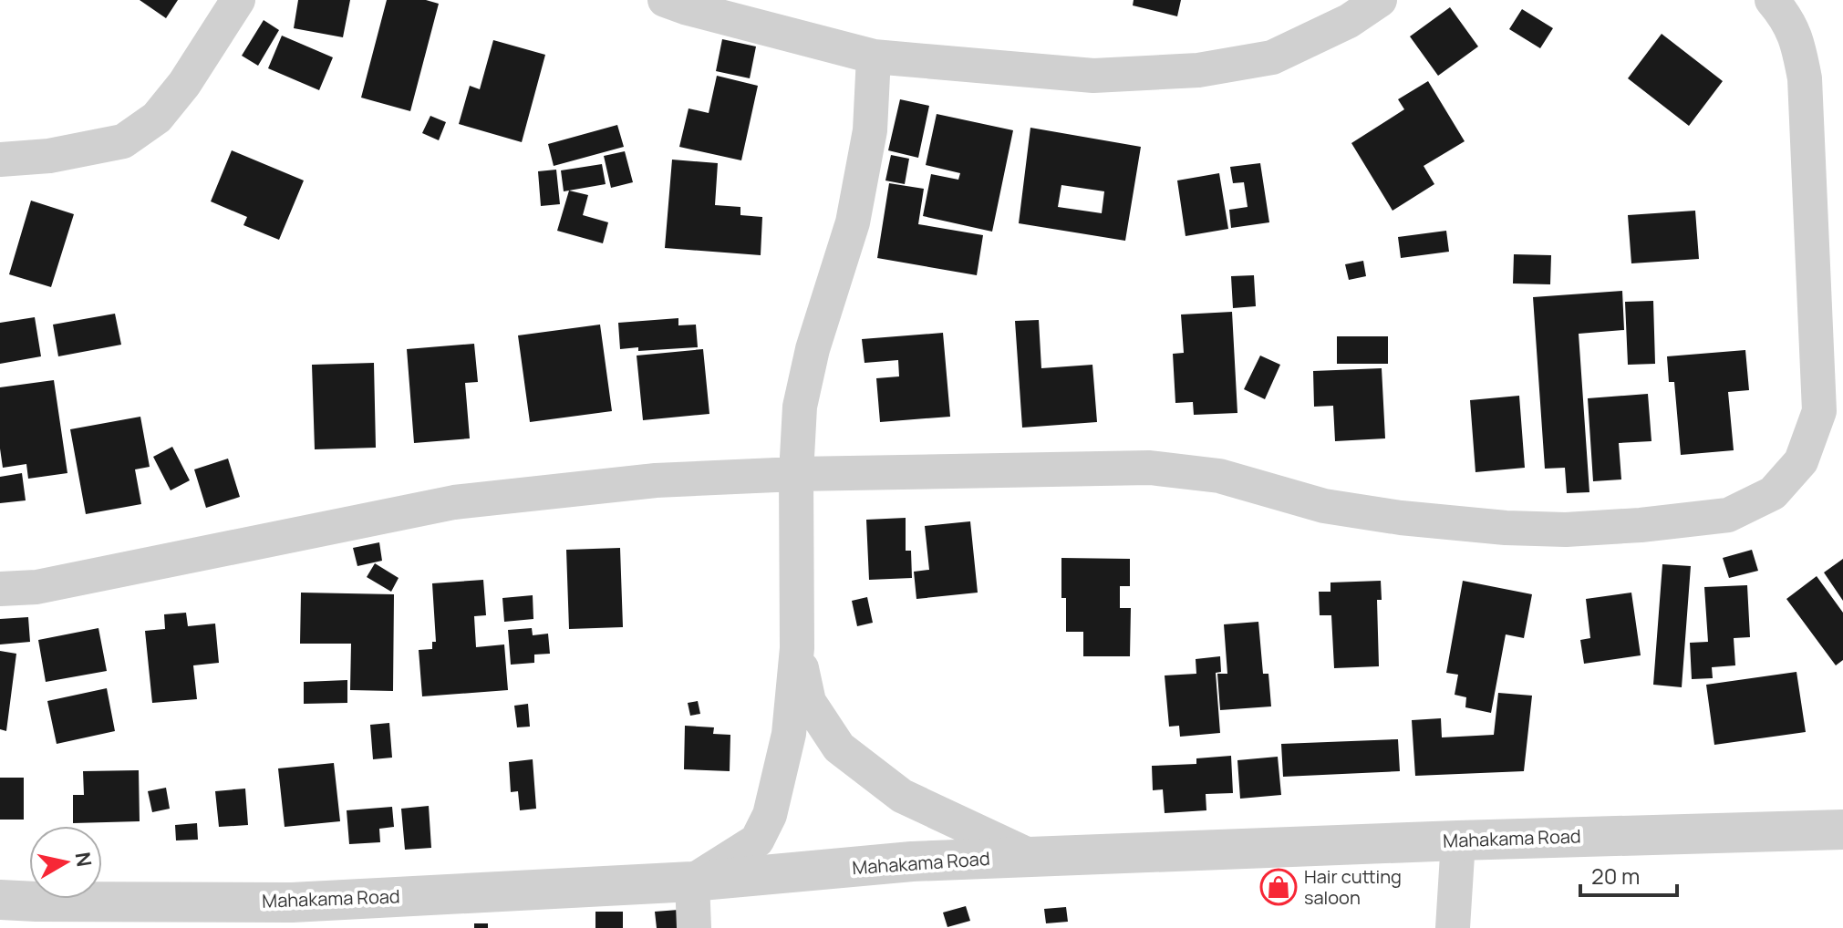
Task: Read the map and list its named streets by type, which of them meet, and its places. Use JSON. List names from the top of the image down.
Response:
{
  "streets": {
    "street": ["Mahakama Road"]
  },
  "places": {
    "shop": ["Hair cutting saloon"]
  },
  "scale_bar": "20 m",
  "north": "right"
}
